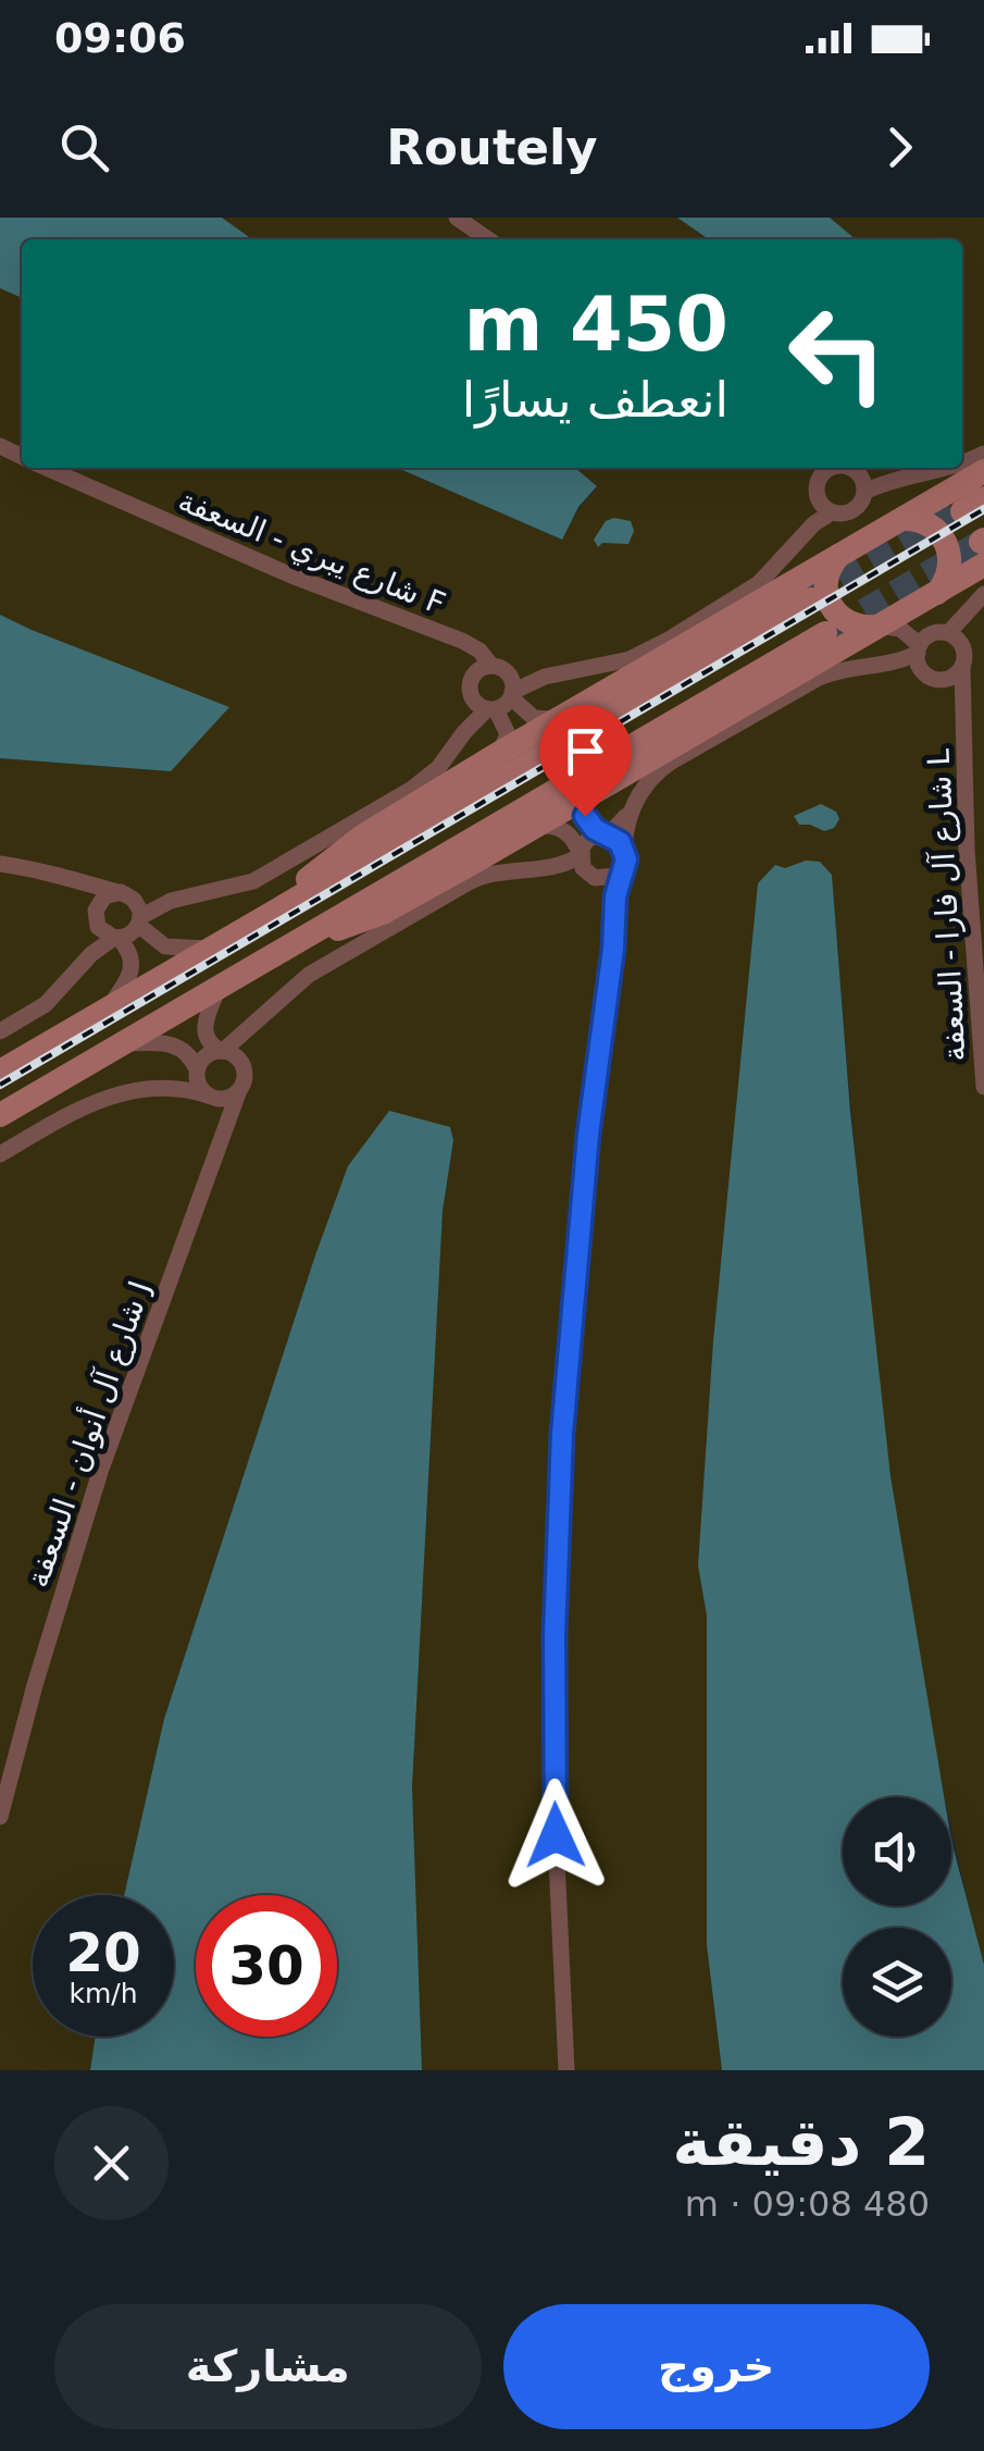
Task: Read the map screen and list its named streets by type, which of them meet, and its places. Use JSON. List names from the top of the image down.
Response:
{
  "streets": {
    "street": ["شارع يبري - السعفة F", "شارع آل فارا - السعفة L", "شارع آل أنوان - السعفة J"]
  },
  "page": {
    "status": "09:06",
    "header": "Routely",
    "turn": ["450 m", "انعطف يسارًا"],
    "speed": "20 km/h",
    "limit": "30",
    "heading": ["2 دقيقة", "480 m · 09:08"],
    "buttons": ["خروج", "مشاركة"]
  }
}
